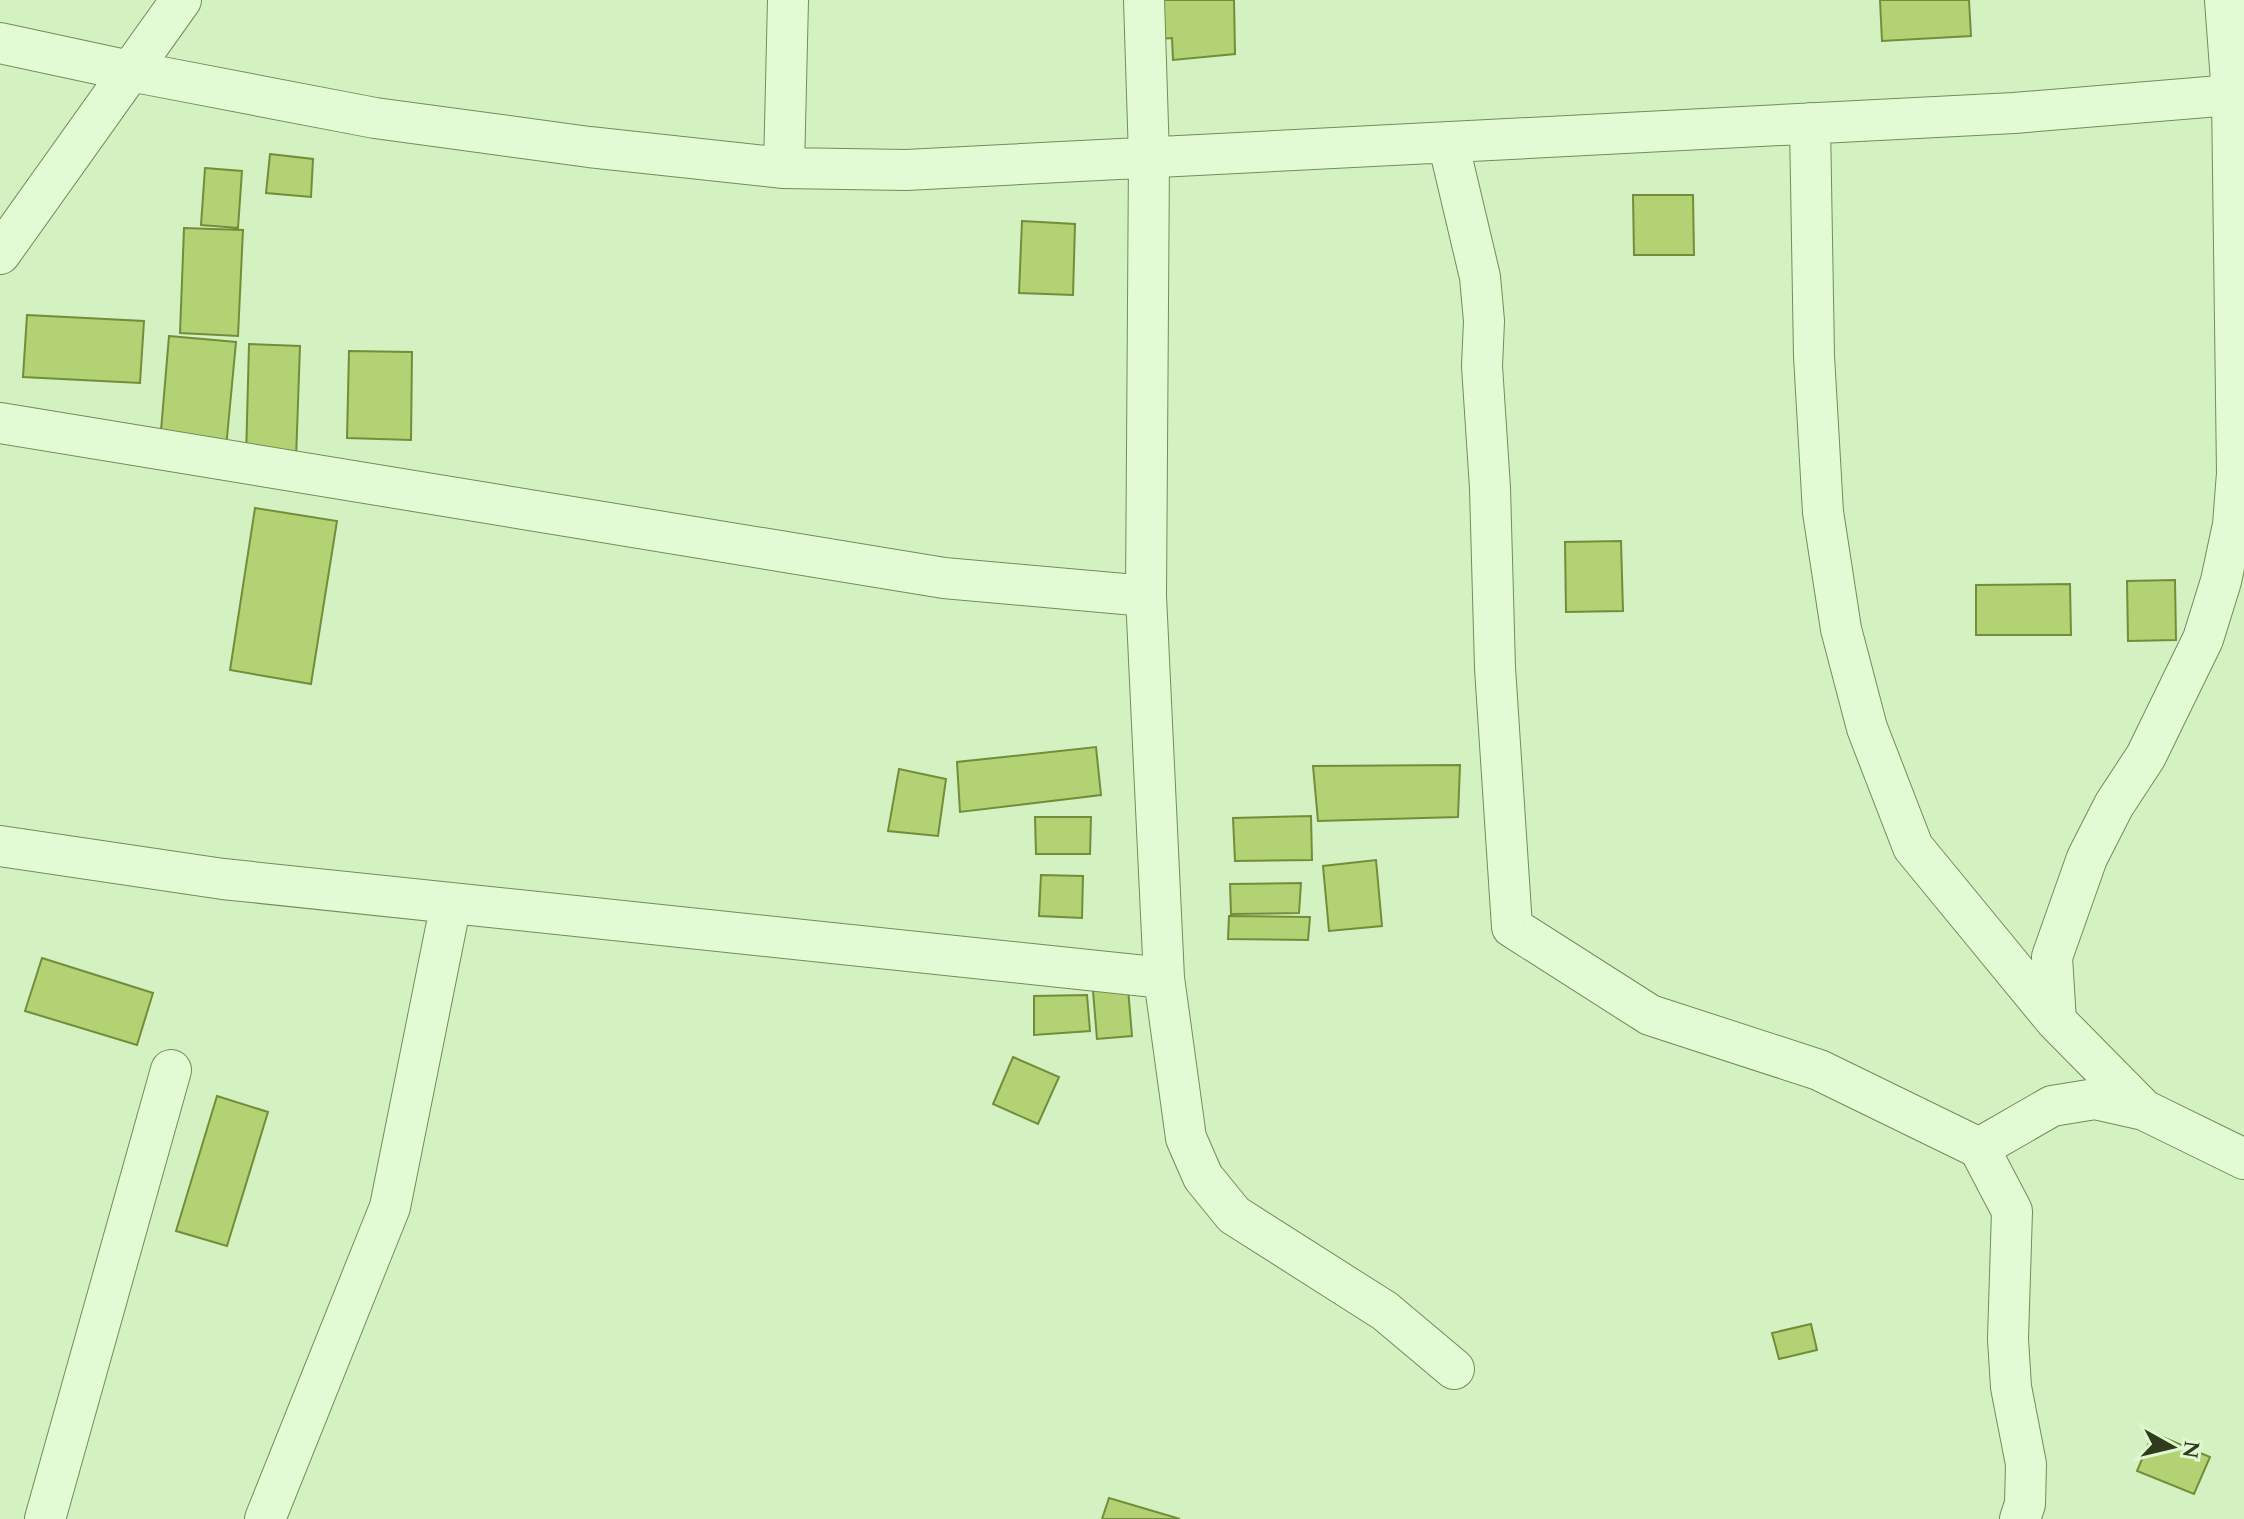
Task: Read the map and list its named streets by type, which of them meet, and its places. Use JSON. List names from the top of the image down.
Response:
{
  "north": "right"
}
